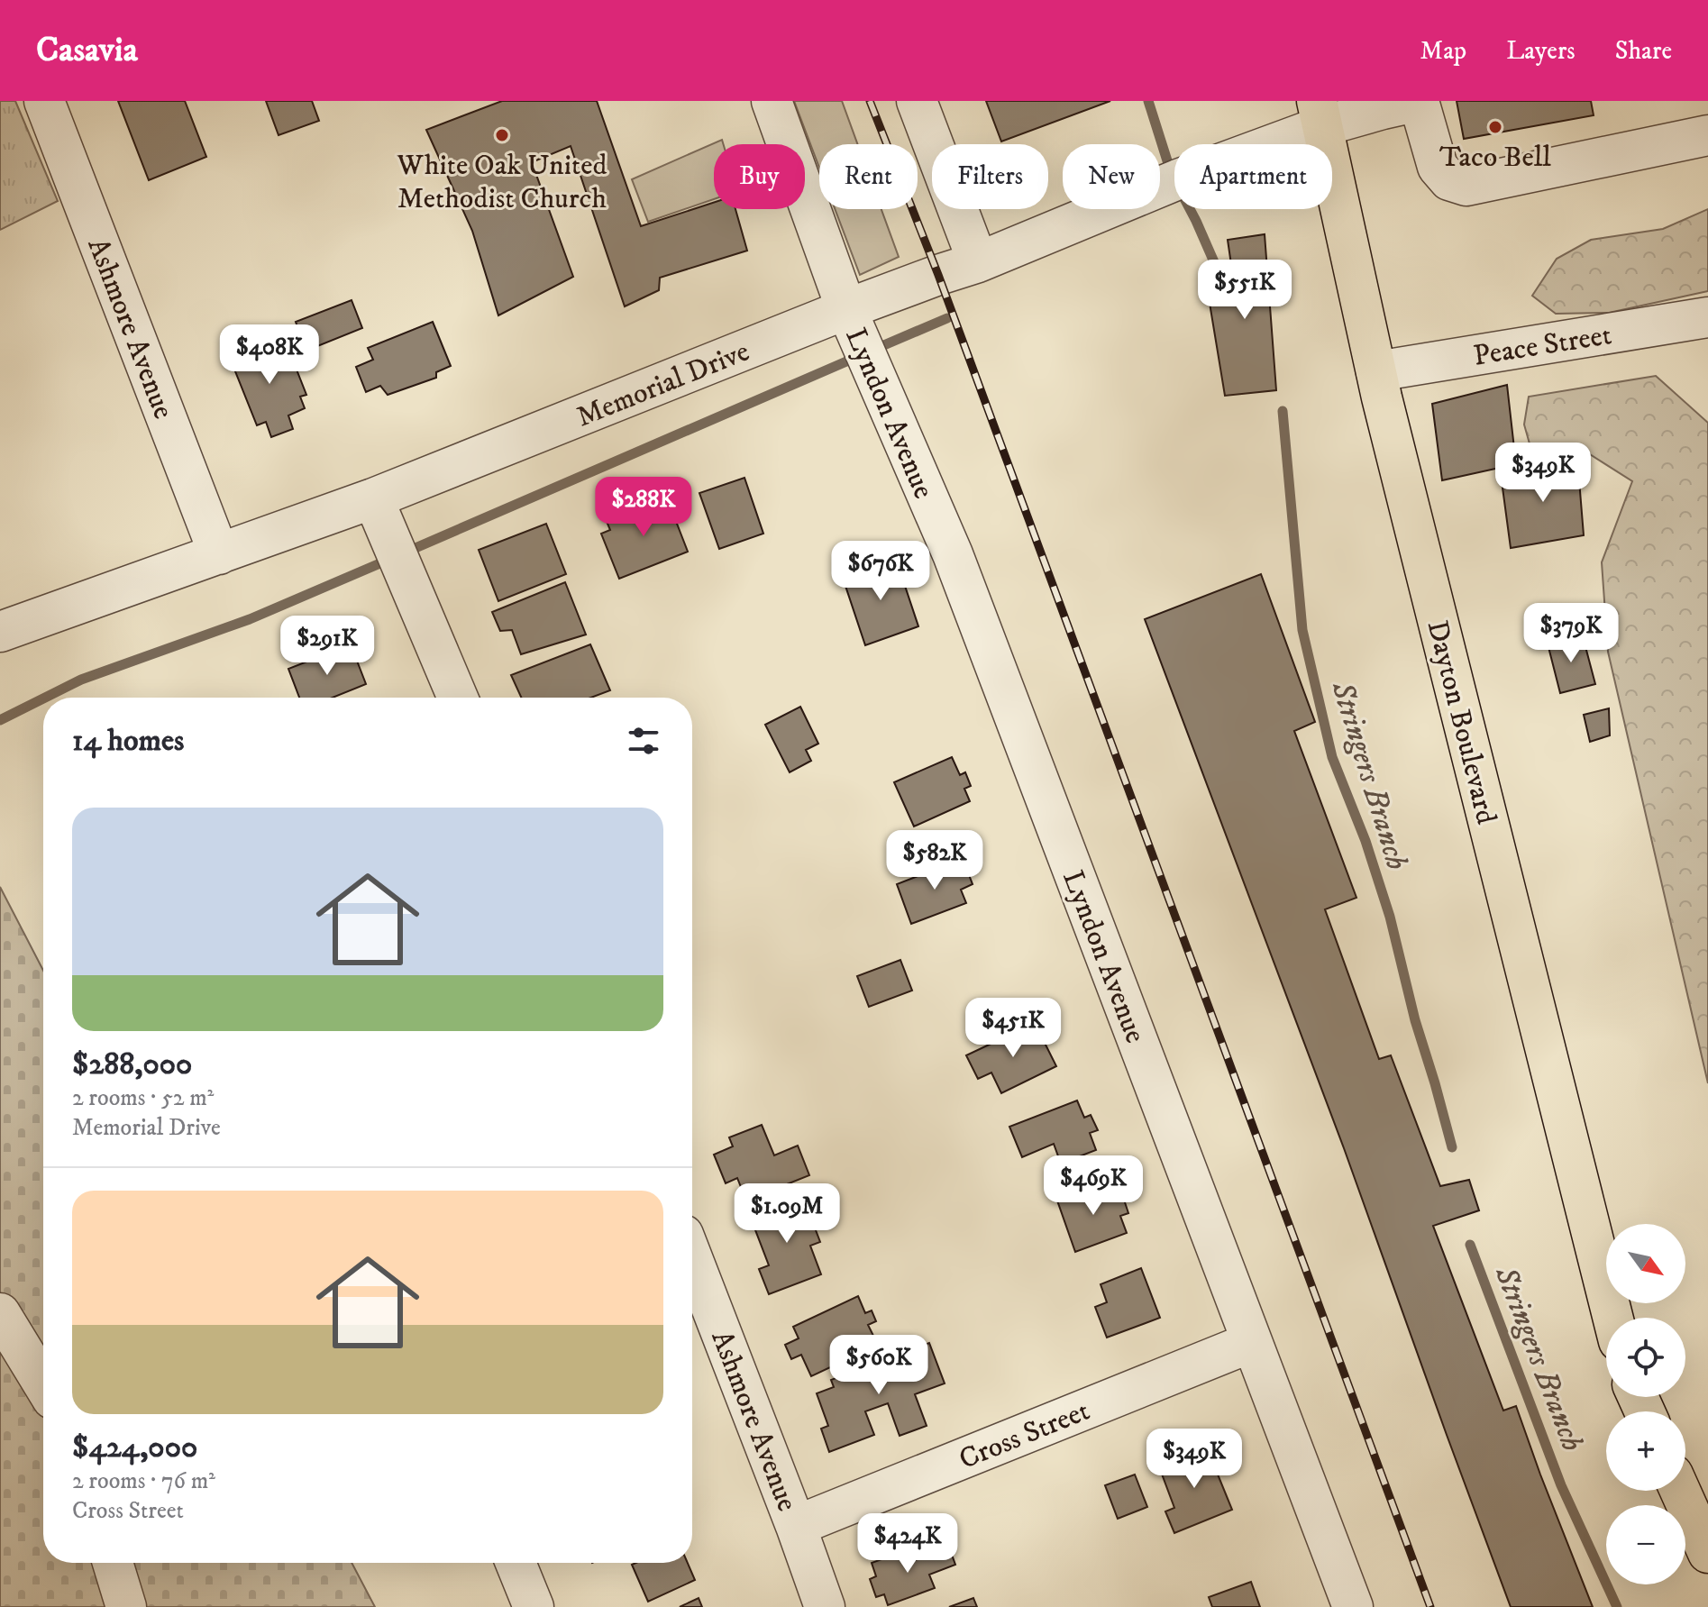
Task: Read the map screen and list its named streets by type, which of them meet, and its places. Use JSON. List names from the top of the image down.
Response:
{
  "streets": {
    "main road": ["Dayton Boulevard"],
    "street": [
      "Ashmore Avenue",
      "Peace Street",
      "Memorial Drive",
      "Lyndon Avenue",
      "Cross Street"
    ]
  },
  "crossings": [
    ["Ashmore Avenue", "Memorial Drive"],
    ["Ashmore Avenue", "Cross Street"],
    ["Peace Street", "Dayton Boulevard"],
    ["Memorial Drive", "Lyndon Avenue"],
    ["Memorial Drive", "Dayton Boulevard"],
    ["Lyndon Avenue", "Cross Street"]
  ],
  "water": ["Stringers Branch"],
  "places": ["Taco Bell", "White Oak United Methodist Church"],
  "north": "bottom right",
  "page": {
    "header": "Casavia",
    "nav": ["Map", "Layers", "Share"],
    "chip": [
      "Buy",
      "Rent",
      "Filters",
      "New",
      "Apartment"
    ],
    "price": [
      "$551K",
      "$408K",
      "$349K",
      "$288K",
      "$676K",
      "$379K",
      "$291K",
      "$582K",
      "$451K",
      "$469K",
      "$1.09M",
      "$560K",
      "$349K",
      "$424K"
    ],
    "heading": "14 homes",
    "list": [
      {
        "name": "$288,000",
        "note": "2 rooms · 52 m² · Memorial Drive"
      },
      {
        "name": "$424,000",
        "note": "2 rooms · 76 m² · Cross Street"
      }
    ],
    "map_buttons": ["+", "−"]
  }
}
